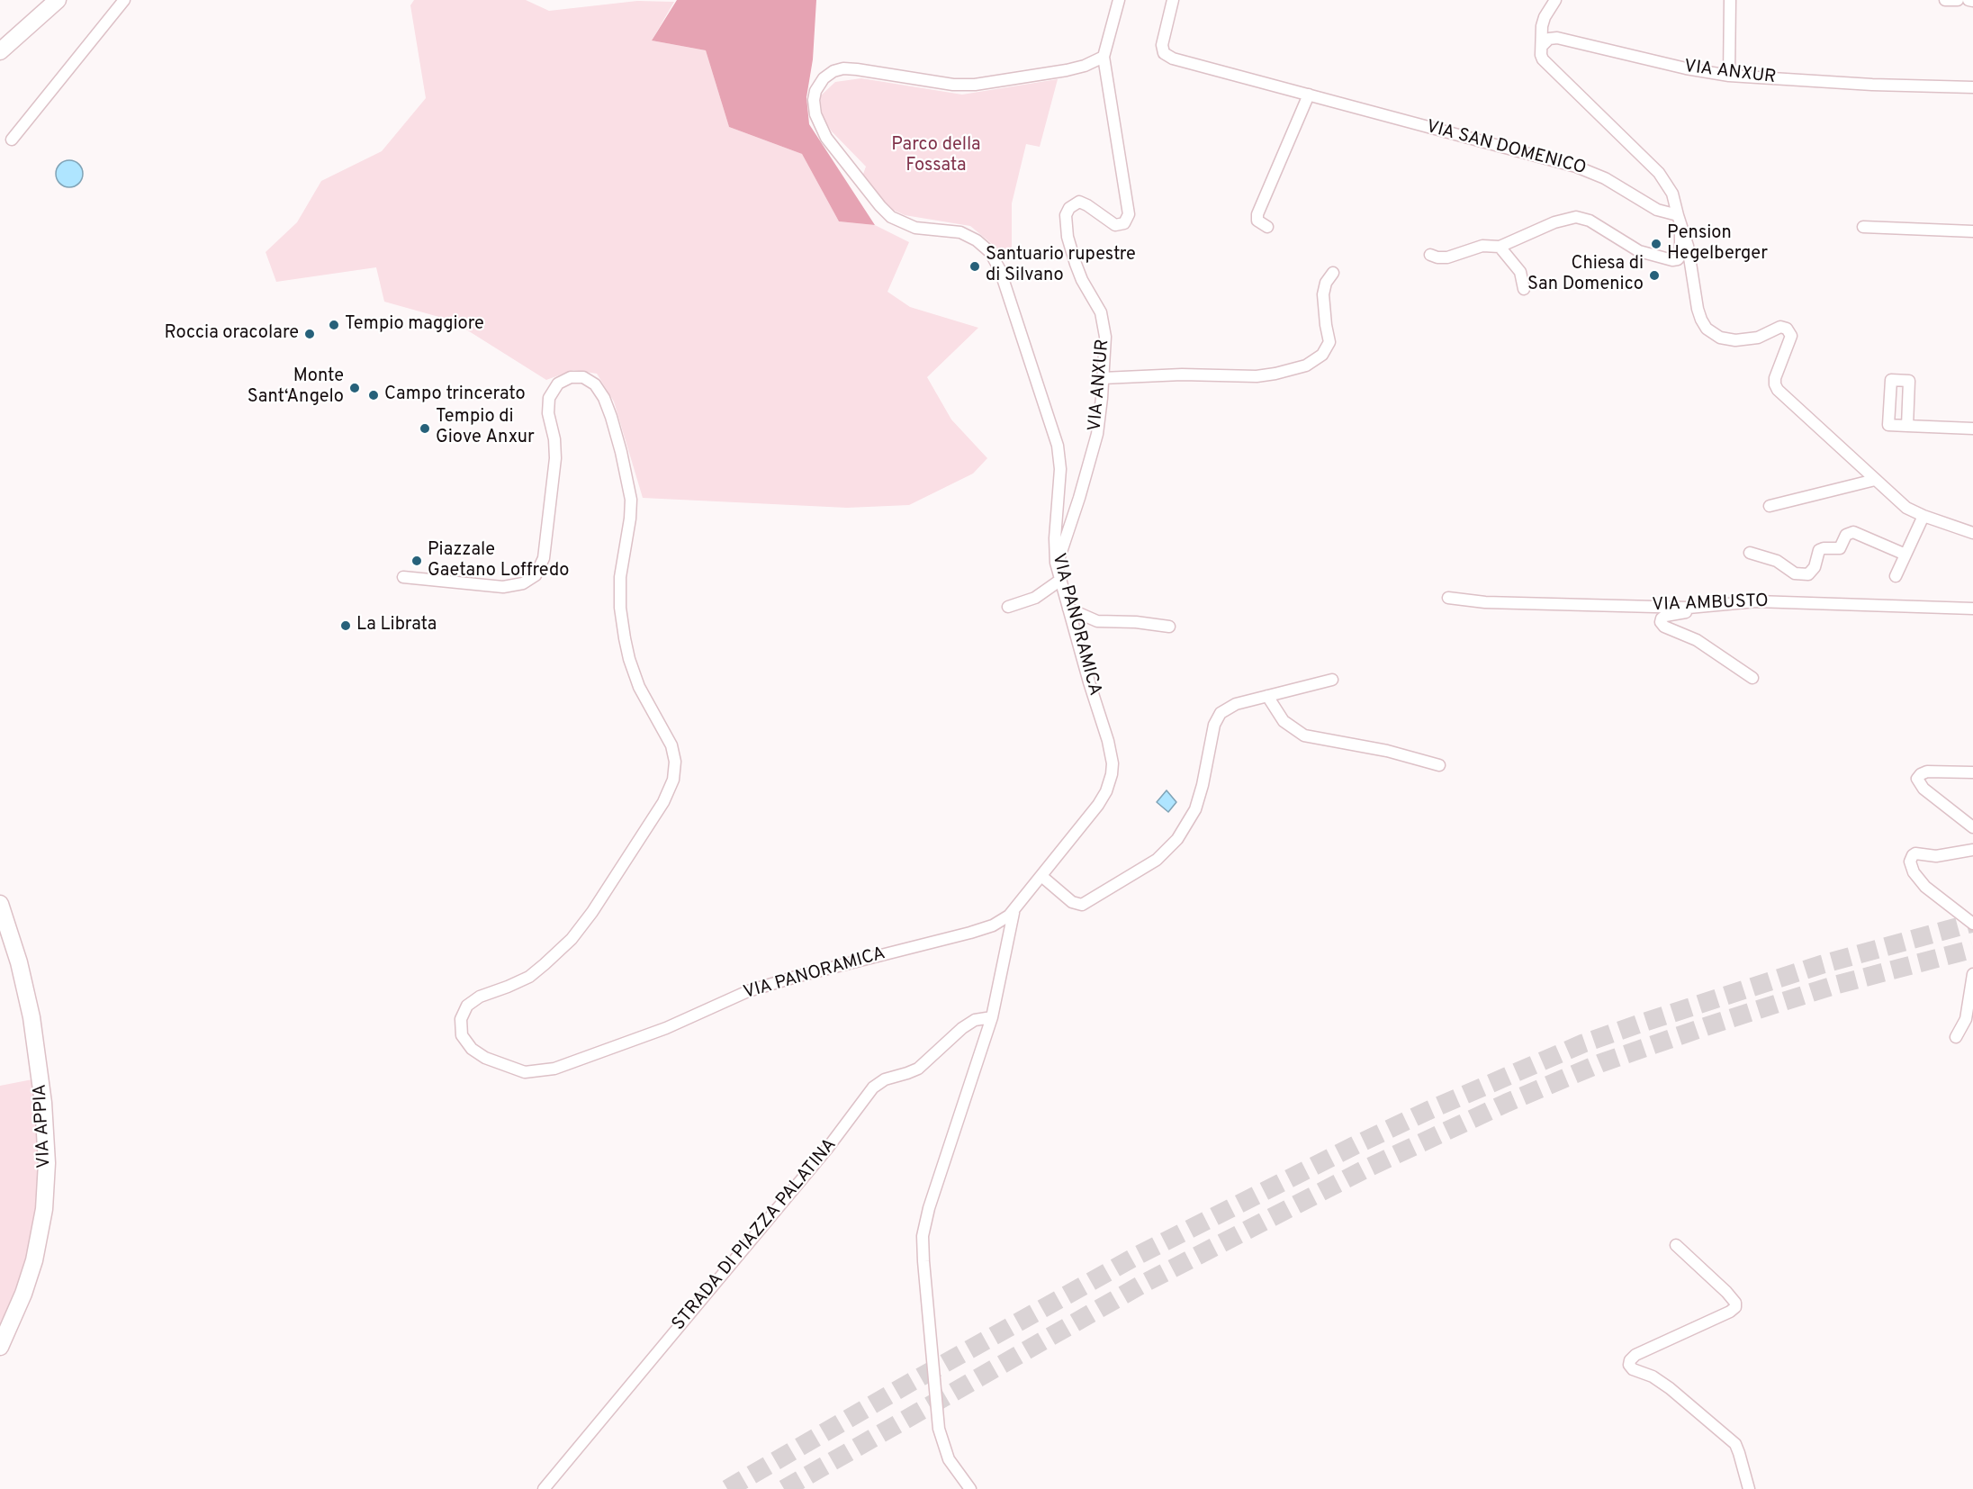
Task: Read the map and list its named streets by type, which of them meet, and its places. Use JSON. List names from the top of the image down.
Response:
{
  "streets": {
    "main road": ["VIA APPIA"],
    "street": [
      "VIA ANXUR",
      "VIA SAN DOMENICO",
      "VIA AMBUSTO",
      "VIA PANORAMICA",
      "STRADA DI PIAZZA PALATINA"
    ]
  },
  "crossings": [
    ["VIA ANXUR", "VIA PANORAMICA"]
  ],
  "parks": ["Parco della Fossata"],
  "places": [
    "Pension Hegelberger",
    "Santuario rupestre di Silvano",
    "Chiesa di San Domenico",
    "Tempio maggiore",
    "Roccia oracolare",
    "Monte Sant‘Angelo",
    "Campo trincerato",
    "Tempio di Giove Anxur",
    "Piazzale Gaetano Loffredo",
    "La Librata"
  ]
}
